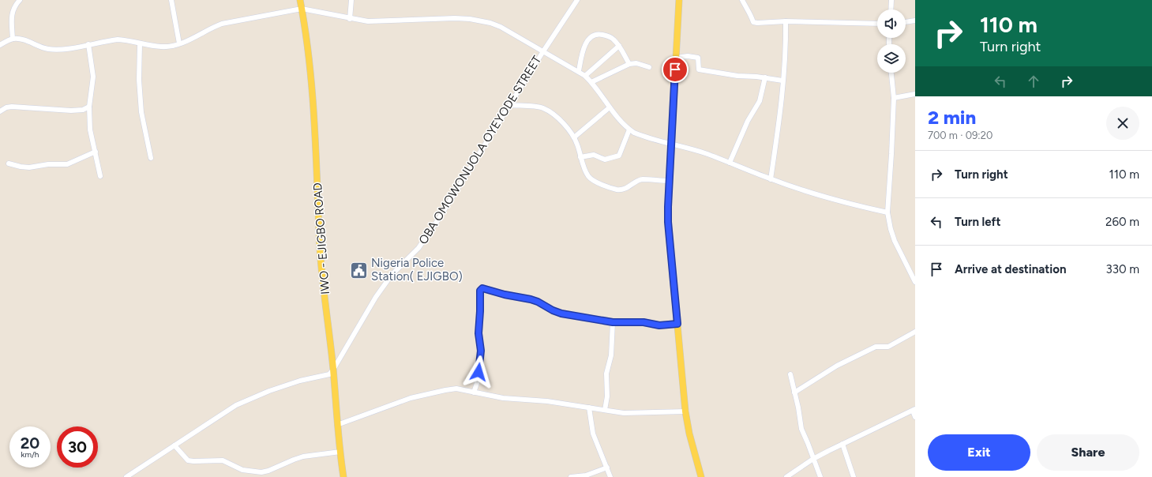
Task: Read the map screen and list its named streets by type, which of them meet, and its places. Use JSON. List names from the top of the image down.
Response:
{
  "streets": {
    "main road": ["IWO - EJIGBO ROAD"],
    "street": ["OBA OMOWONUOLA OYEYODE STREET"]
  },
  "crossings": [
    ["OBA OMOWONUOLA OYEYODE STREET", "IWO - EJIGBO ROAD"]
  ],
  "places": {
    "public building": ["Nigeria Police Station( EJIGBO)"]
  },
  "page": {
    "turn": ["110 m", "Turn right"],
    "heading": ["2 min", "700 m · 09:20"],
    "list": [
      {
        "name": "Turn right",
        "value": "110 m"
      },
      {
        "name": "Turn left",
        "value": "260 m"
      },
      {
        "name": "Arrive at destination",
        "value": "330 m"
      }
    ],
    "speed": "20 km/h",
    "limit": "30",
    "buttons": ["Exit", "Share"]
  }
}
